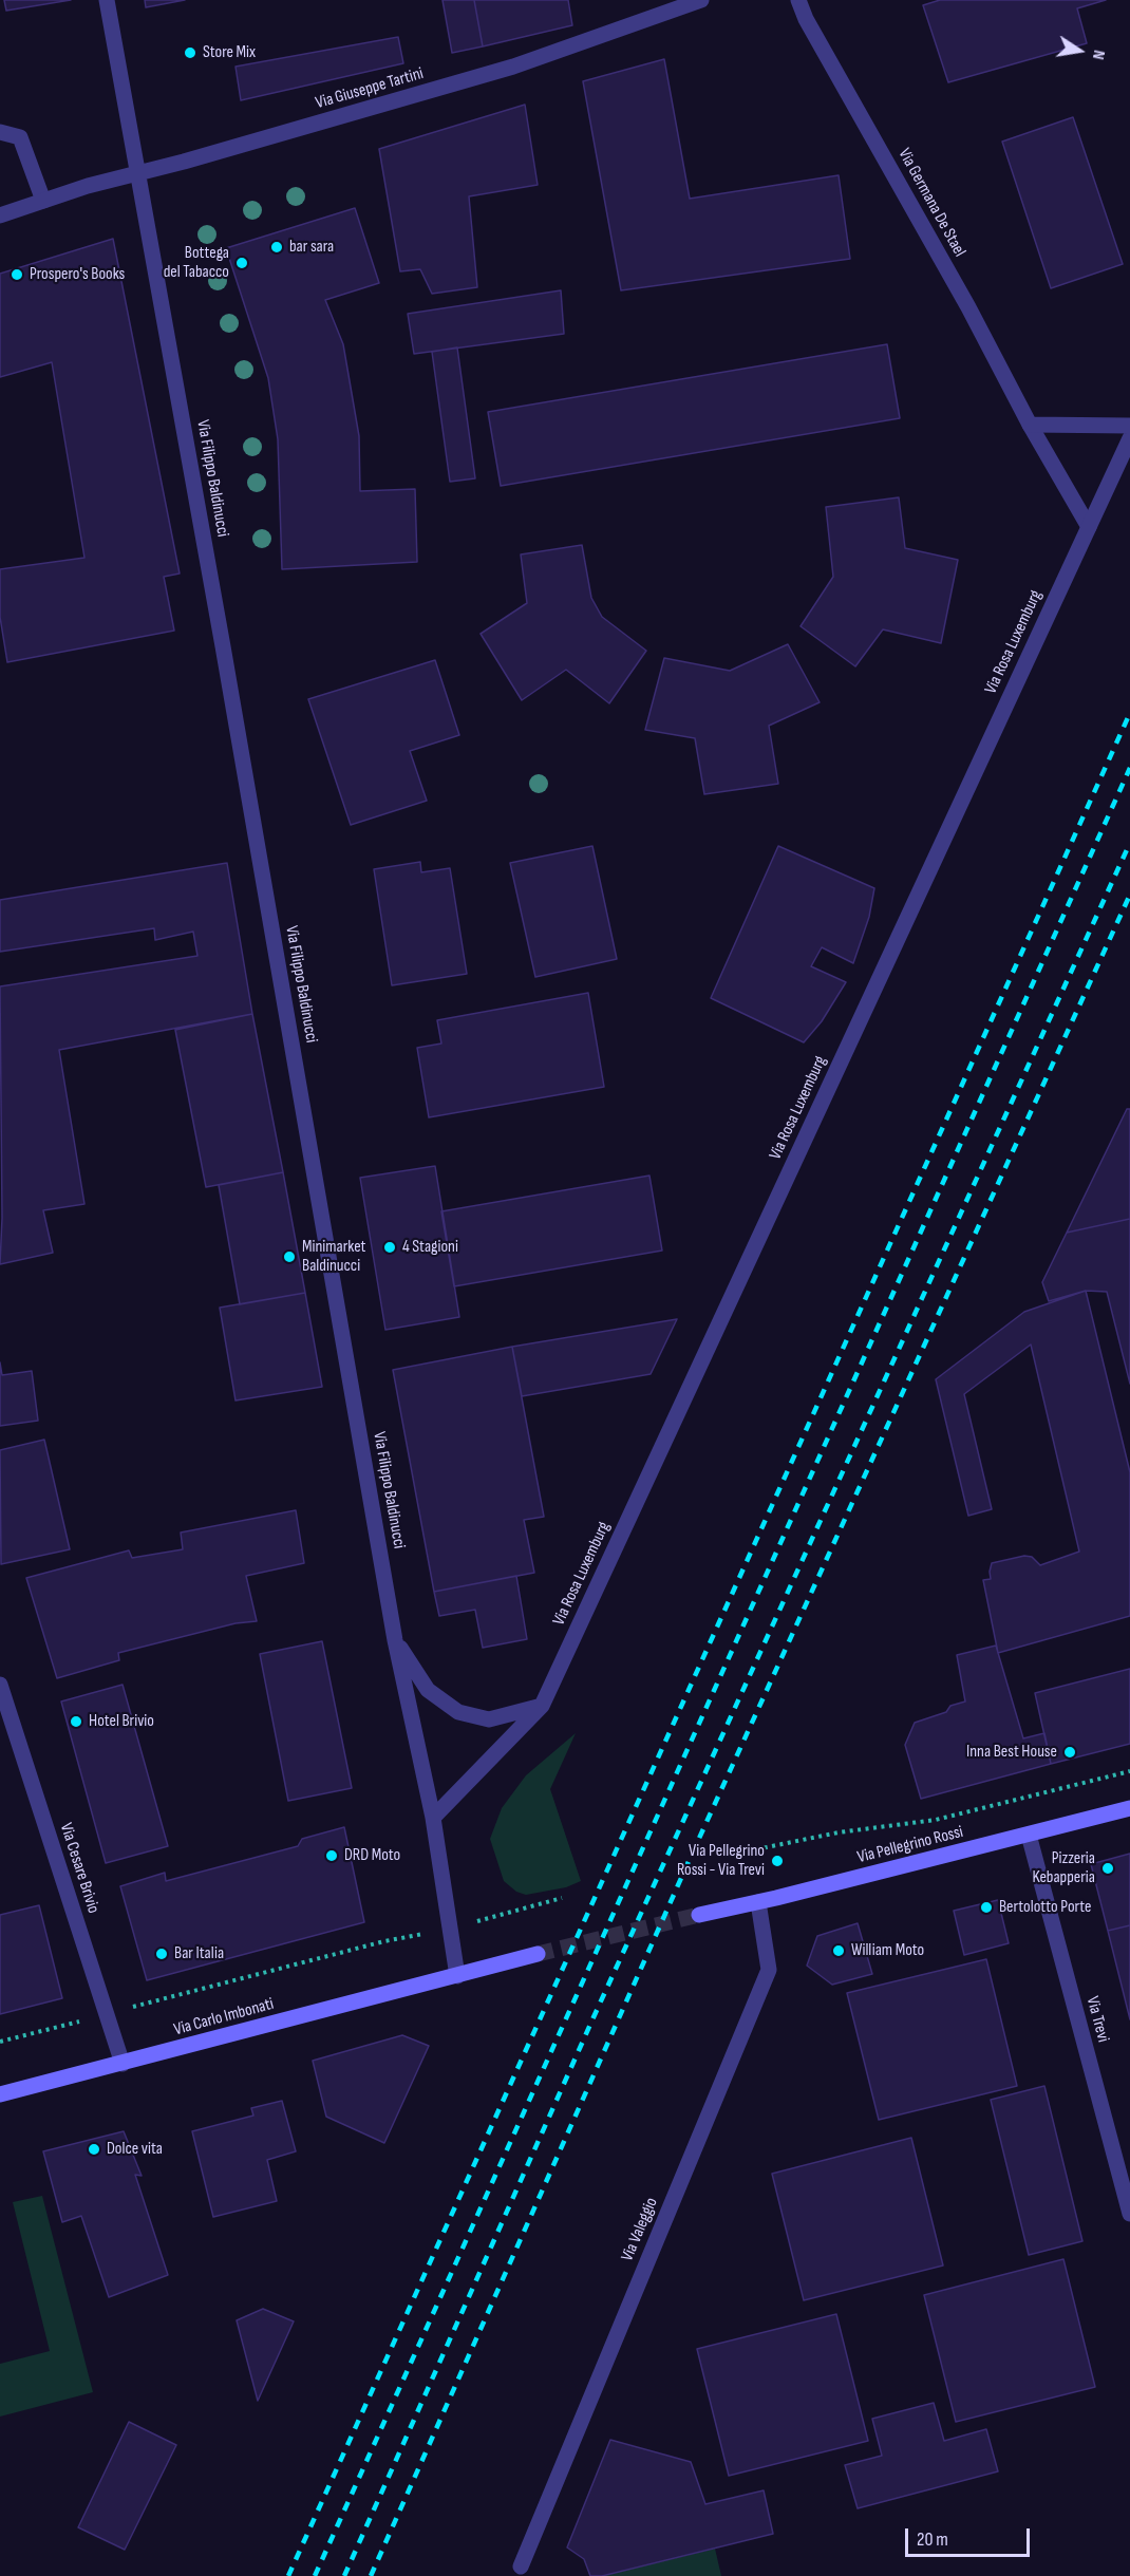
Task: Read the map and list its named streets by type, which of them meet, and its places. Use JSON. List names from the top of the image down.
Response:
{
  "streets": {
    "main road": ["Via Pellegrino Rossi", "Via Carlo Imbonati"],
    "street": [
      "Via Giuseppe Tartini",
      "Via Germana De Stael",
      "Via Filippo Baldinucci",
      "Via Rosa Luxemburg",
      "Via Cesare Brivio",
      "Via Trevi",
      "Via Valeggio"
    ]
  },
  "crossings": [
    ["Via Giuseppe Tartini", "Via Filippo Baldinucci"],
    ["Via Filippo Baldinucci", "Via Rosa Luxemburg"],
    ["Via Filippo Baldinucci", "Via Carlo Imbonati"],
    ["Via Pellegrino Rossi", "Via Trevi"],
    ["Via Pellegrino Rossi", "Via Valeggio"],
    ["Via Cesare Brivio", "Via Carlo Imbonati"]
  ],
  "places": [
    "Store Mix",
    "bar sara",
    "Bottega del Tabacco",
    "Prospero's Books",
    "4 Stagioni",
    "Minimarket Baldinucci",
    "Hotel Brivio",
    "Inna Best House",
    "DRD Moto",
    "Via Pellegrino Rossi - Via Trevi",
    "Pizzeria Kebapperia",
    "Bertolotto Porte",
    "William Moto",
    "Bar Italia",
    "Dolce vita"
  ],
  "scale_bar": "20 m",
  "north": "right"
}
